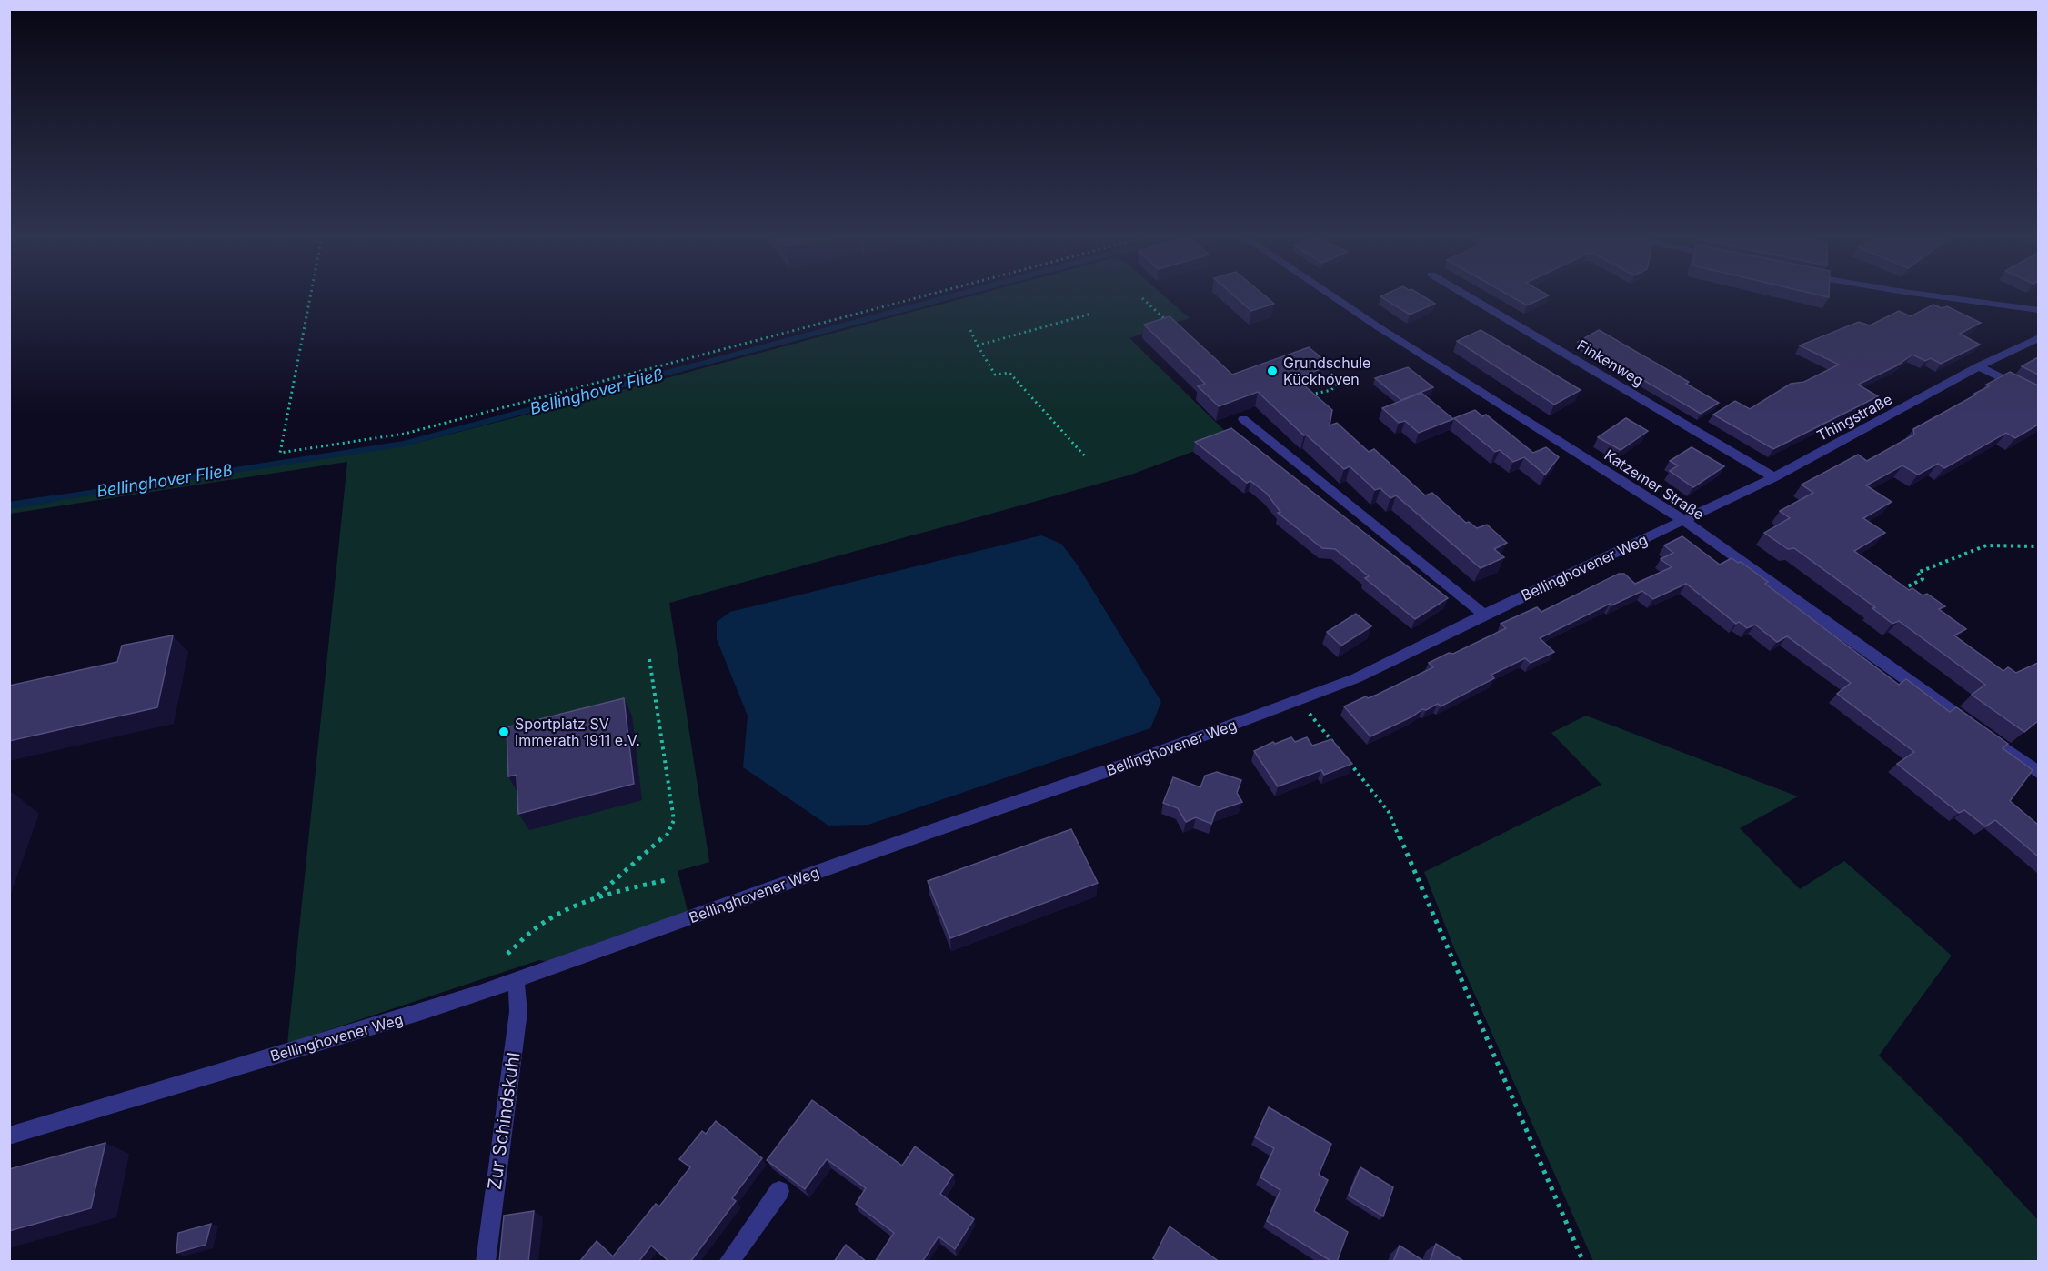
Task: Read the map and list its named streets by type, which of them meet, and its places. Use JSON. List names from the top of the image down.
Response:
{
  "streets": {
    "street": [
      "Finkenweg",
      "Thingstraße",
      "Katzemer Straße",
      "Bellinghovener Weg",
      "Zur Schindskuhl"
    ]
  },
  "crossings": [
    ["Finkenweg", "Thingstraße"],
    ["Thingstraße", "Katzemer Straße"],
    ["Thingstraße", "Bellinghovener Weg"],
    ["Katzemer Straße", "Bellinghovener Weg"],
    ["Bellinghovener Weg", "Zur Schindskuhl"]
  ],
  "water": ["Bellinghover Fließ"],
  "places": ["Grundschule Kückhoven", "Sportplatz SV Immerath 1911 e.V."]
}
